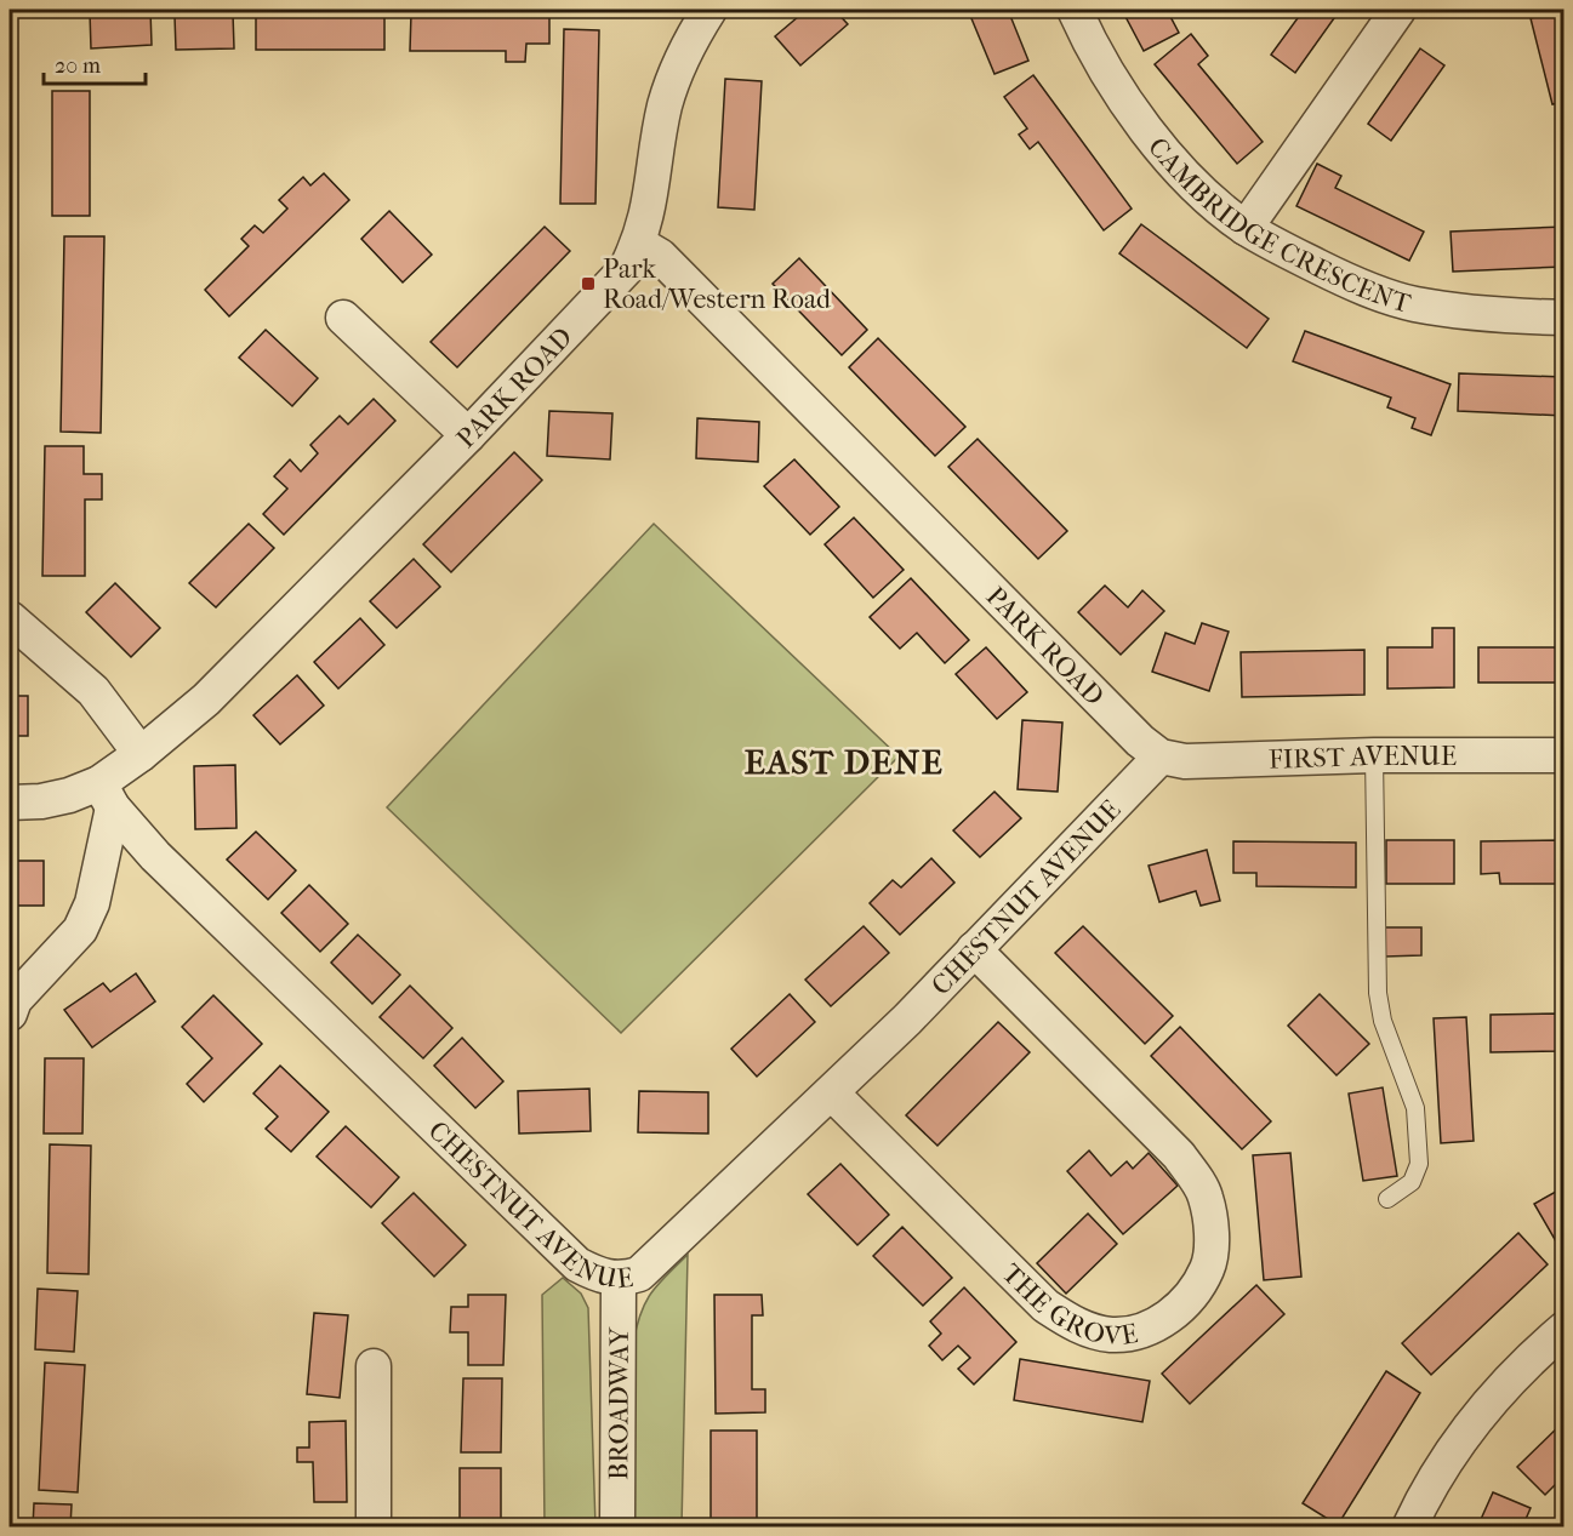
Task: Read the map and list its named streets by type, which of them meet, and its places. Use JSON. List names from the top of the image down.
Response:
{
  "streets": {
    "street": [
      "CAMBRIDGE CRESCENT",
      "PARK ROAD",
      "FIRST AVENUE",
      "CHESTNUT AVENUE",
      "THE GROVE",
      "BROADWAY"
    ]
  },
  "crossings": [
    ["PARK ROAD", "FIRST AVENUE"],
    ["PARK ROAD", "CHESTNUT AVENUE"],
    ["FIRST AVENUE", "CHESTNUT AVENUE"],
    ["CHESTNUT AVENUE", "THE GROVE"],
    ["CHESTNUT AVENUE", "BROADWAY"]
  ],
  "districts": ["EAST DENE"],
  "places": {
    "transit": ["Park Road/Western Road"]
  },
  "scale_bar": "20 m"
}
